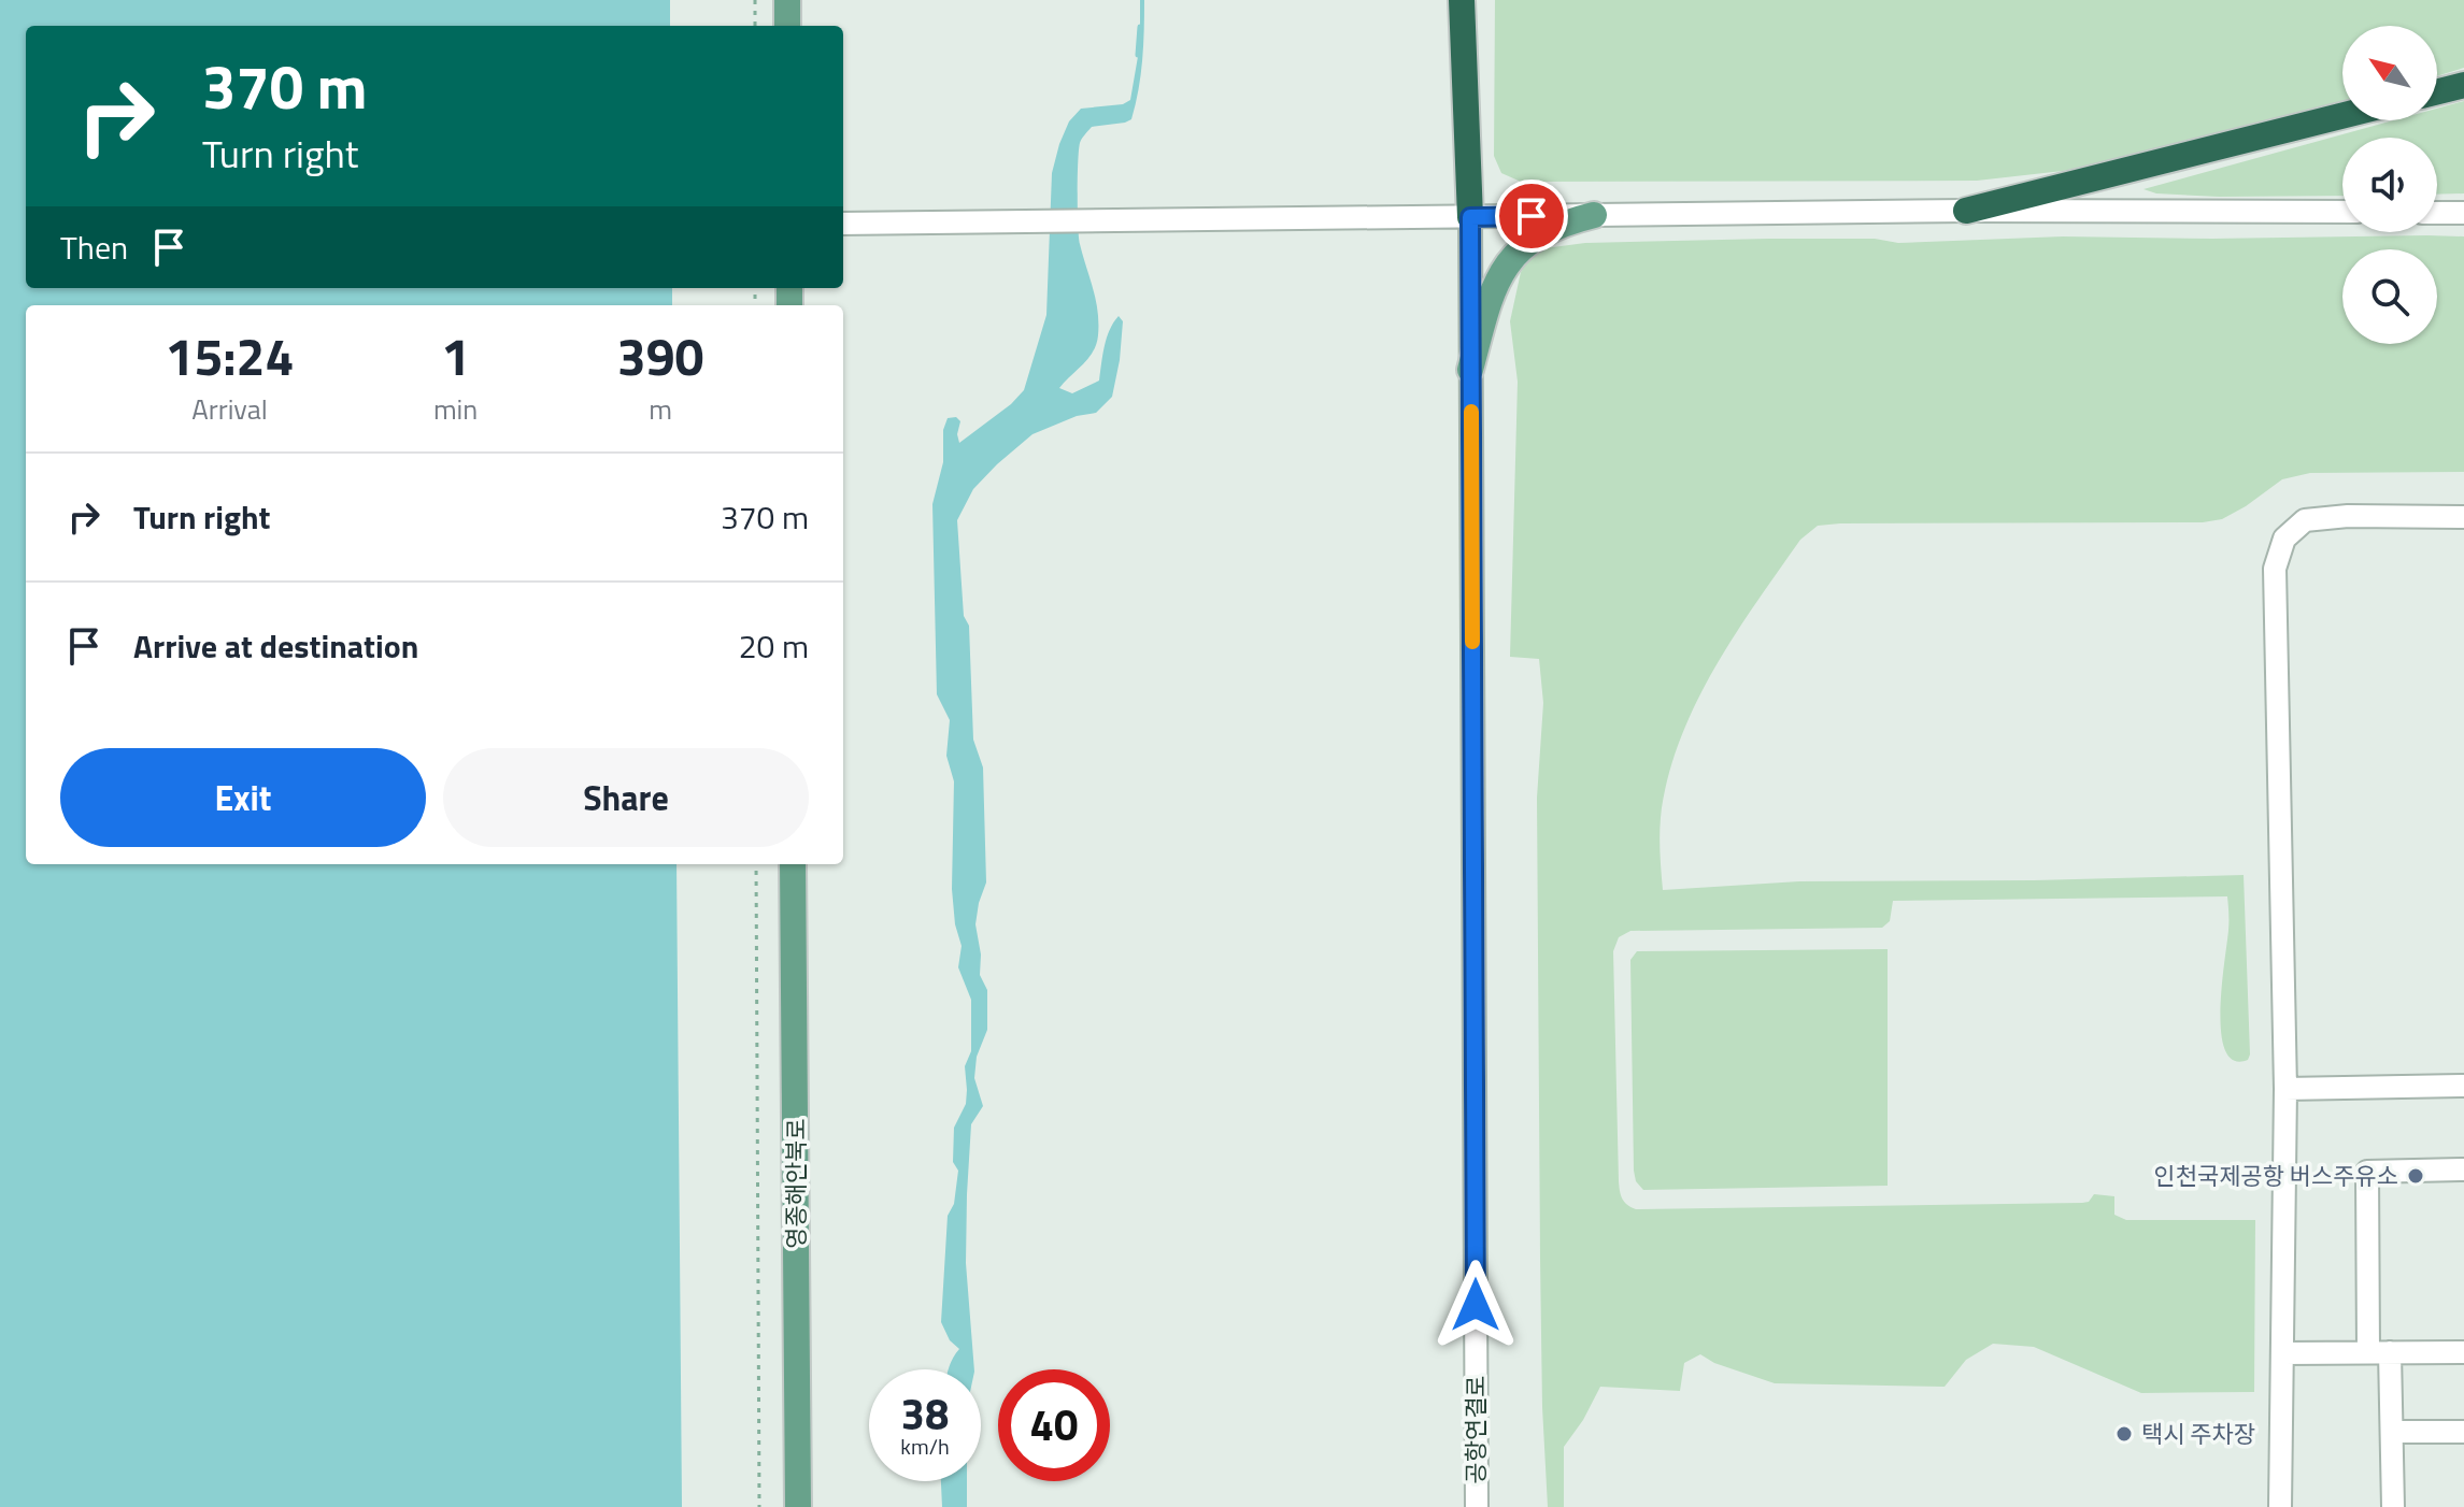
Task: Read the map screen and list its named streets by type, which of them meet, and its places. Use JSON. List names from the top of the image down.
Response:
{
  "streets": {
    "main road": ["영종해안북로"],
    "street": ["공항연결로"]
  },
  "places": ["인천국제공항 버스주유소", "택시 주차장"],
  "north": "top left",
  "page": {
    "turn": ["370 m", "Turn right"],
    "then": "Then",
    "eta": [
      "15:24",
      "Arrival",
      "1",
      "min",
      "390",
      "m"
    ],
    "list": [
      {
        "name": "Turn right",
        "value": "370 m"
      },
      {
        "name": "Arrive at destination",
        "value": "20 m"
      }
    ],
    "buttons": ["Exit", "Share"],
    "speed": "38 km/h",
    "limit": "40"
  }
}
